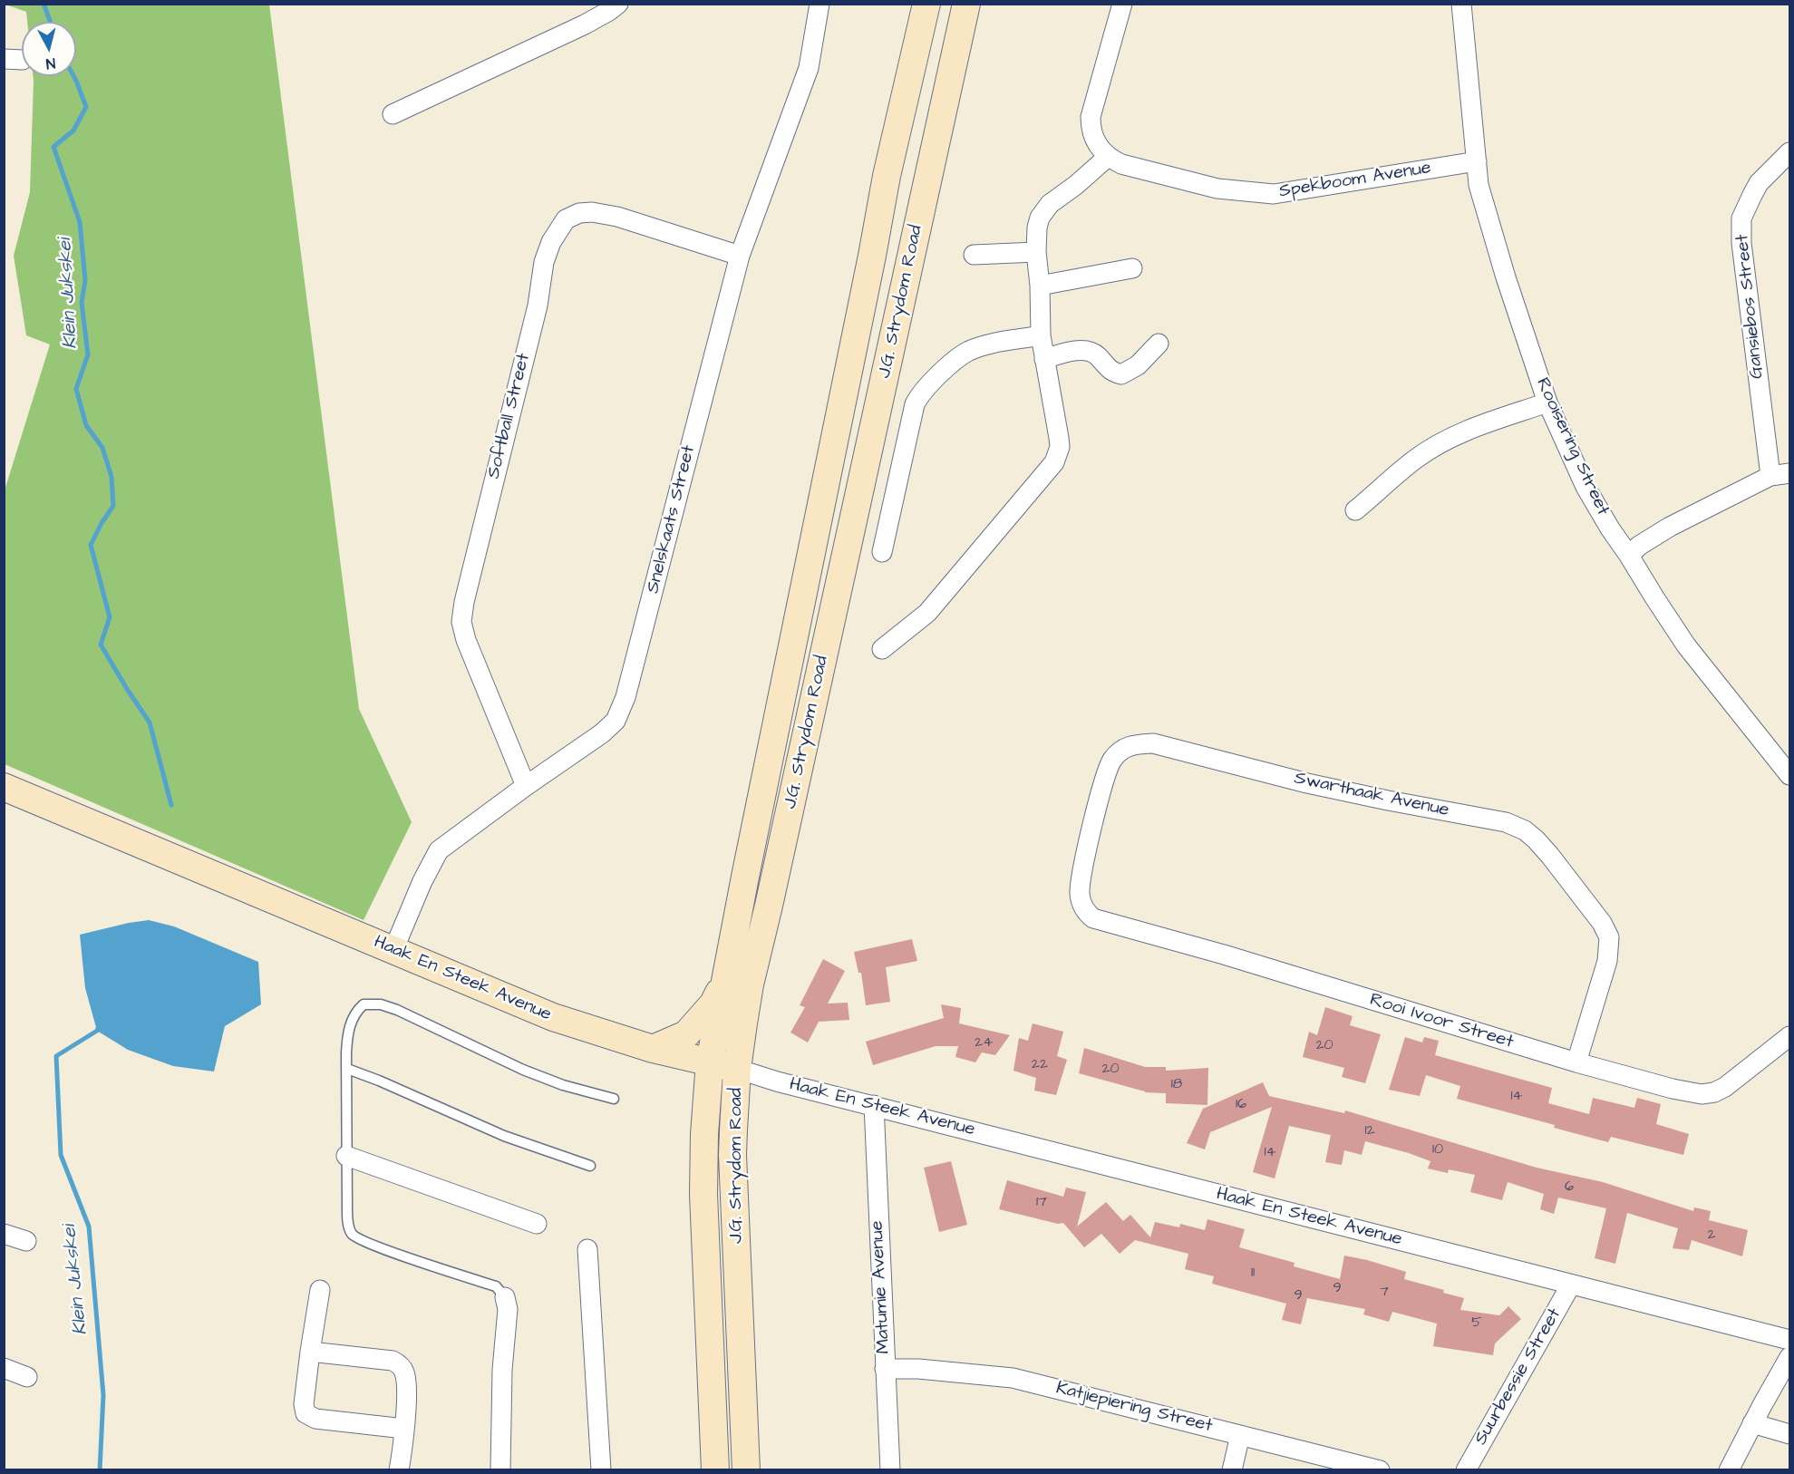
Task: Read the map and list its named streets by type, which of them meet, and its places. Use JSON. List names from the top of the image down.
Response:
{
  "streets": {
    "street": [
      "Spekboom Avenue",
      "J.G. Strydom Road",
      "Gansiebos Street",
      "Softball Street",
      "Rooisering Street",
      "Snelskaats Street",
      "Swarthaak Avenue",
      "Haak En Steek Avenue",
      "Rooi Ivoor Street",
      "Matumie Avenue",
      "Suurbessie Street",
      "Katjiepiering Street"
    ]
  },
  "crossings": [
    ["Spekboom Avenue", "Rooisering Street"],
    ["J.G. Strydom Road", "Haak En Steek Avenue"],
    ["Softball Street", "Snelskaats Street"],
    ["Snelskaats Street", "Haak En Steek Avenue"],
    ["Swarthaak Avenue", "Rooi Ivoor Street"],
    ["Haak En Steek Avenue", "Matumie Avenue"],
    ["Haak En Steek Avenue", "Suurbessie Street"],
    ["Matumie Avenue", "Katjiepiering Street"]
  ],
  "water": ["Klein Jukskei"],
  "house_numbers": [
    "24",
    "20",
    "22",
    "20",
    "18",
    "14",
    "16",
    "12",
    "10",
    "14",
    "6",
    "17",
    "2",
    "11",
    "9",
    "7",
    "9",
    "5"
  ],
  "north": "bottom"
}
